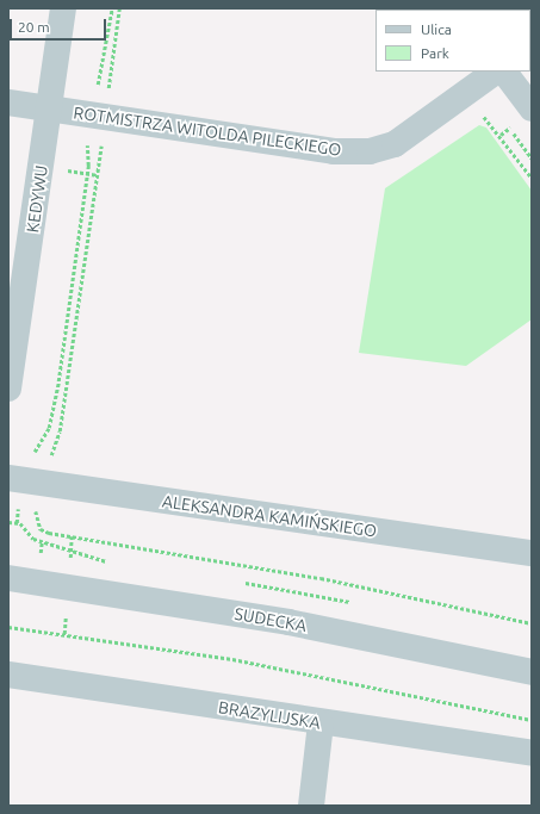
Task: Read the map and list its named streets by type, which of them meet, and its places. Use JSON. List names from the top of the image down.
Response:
{
  "streets": {
    "street": [
      "ROTMISTRZA WITOLDA PILECKIEGO",
      "KEDYWU",
      "ALEKSANDRA KAMIŃSKIEGO",
      "SUDECKA",
      "BRAZYLIJSKA"
    ]
  },
  "crossings": [
    ["ROTMISTRZA WITOLDA PILECKIEGO", "KEDYWU"]
  ],
  "legend": ["Ulica", "Park"],
  "scale_bar": "20 m"
}
